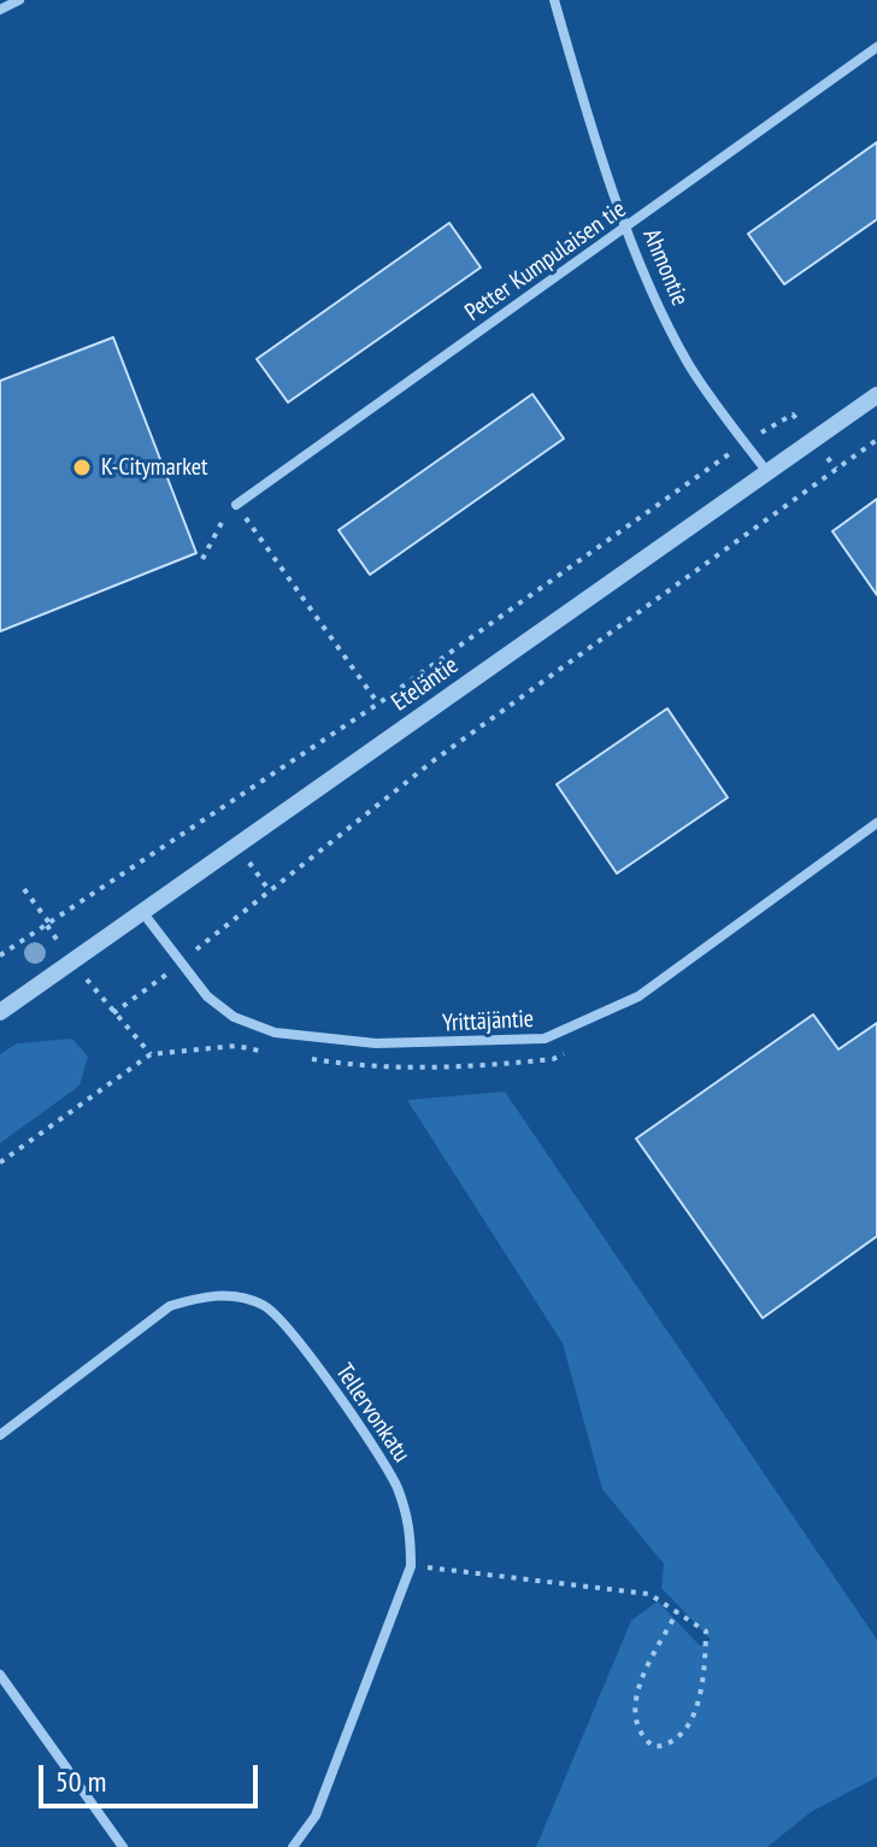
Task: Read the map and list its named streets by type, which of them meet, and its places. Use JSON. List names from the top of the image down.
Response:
{
  "streets": {
    "street": [
      "Petter Kumpulaisen tie",
      "Ahmontie",
      "Eteläntie",
      "Yrittäjäntie",
      "Tellervonkatu"
    ]
  },
  "crossings": [
    ["Petter Kumpulaisen tie", "Ahmontie"],
    ["Ahmontie", "Eteläntie"],
    ["Eteläntie", "Yrittäjäntie"]
  ],
  "places": ["K-Citymarket"],
  "scale_bar": "50 m"
}
